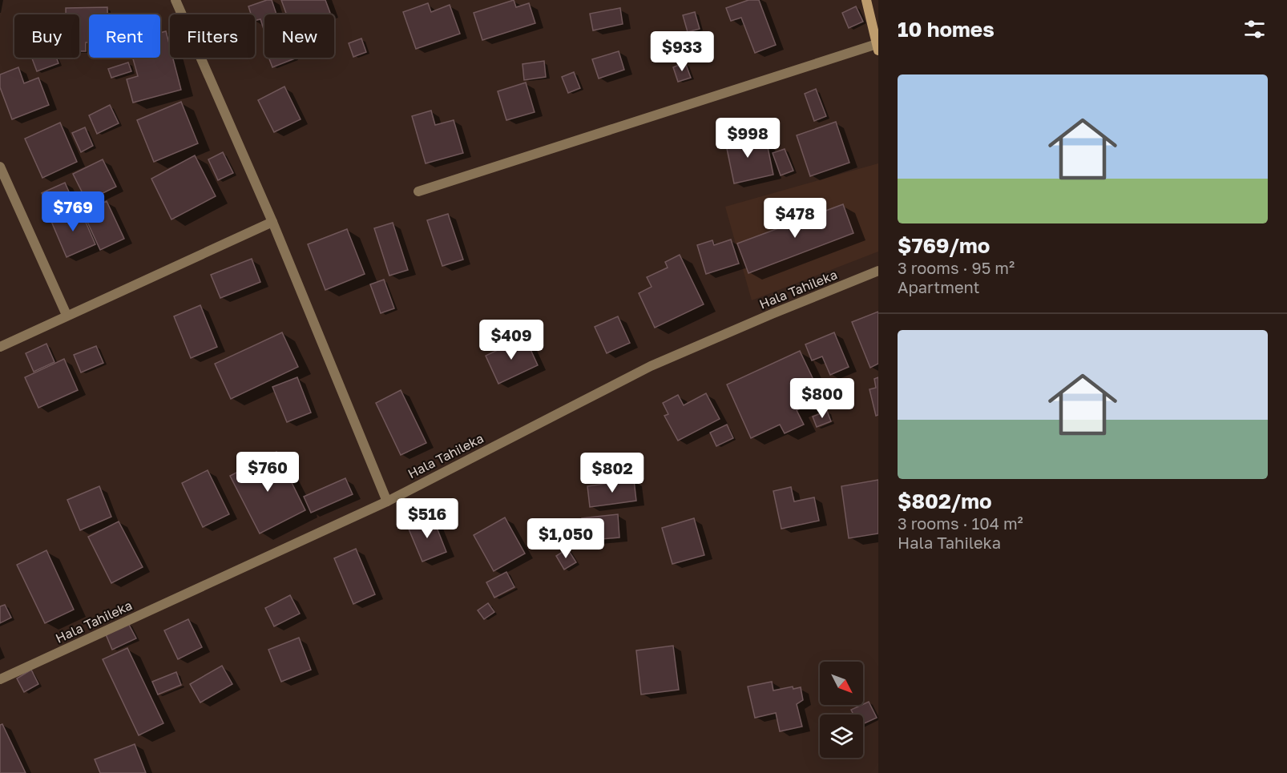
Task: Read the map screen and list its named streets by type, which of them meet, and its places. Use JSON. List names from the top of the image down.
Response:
{
  "streets": {
    "street": ["Hala Tahileka"]
  },
  "north": "bottom right",
  "page": {
    "heading": "10 homes",
    "chip": [
      "Buy",
      "Rent",
      "Filters",
      "New"
    ],
    "price": [
      "$933",
      "$998",
      "$769",
      "$478",
      "$409",
      "$800",
      "$760",
      "$802",
      "$516",
      "$1,050"
    ],
    "list": [
      {
        "name": "$769/mo",
        "note": "3 rooms · 95 m² · Apartment"
      },
      {
        "name": "$802/mo",
        "note": "3 rooms · 104 m² · Hala Tahileka"
      }
    ]
  }
}
